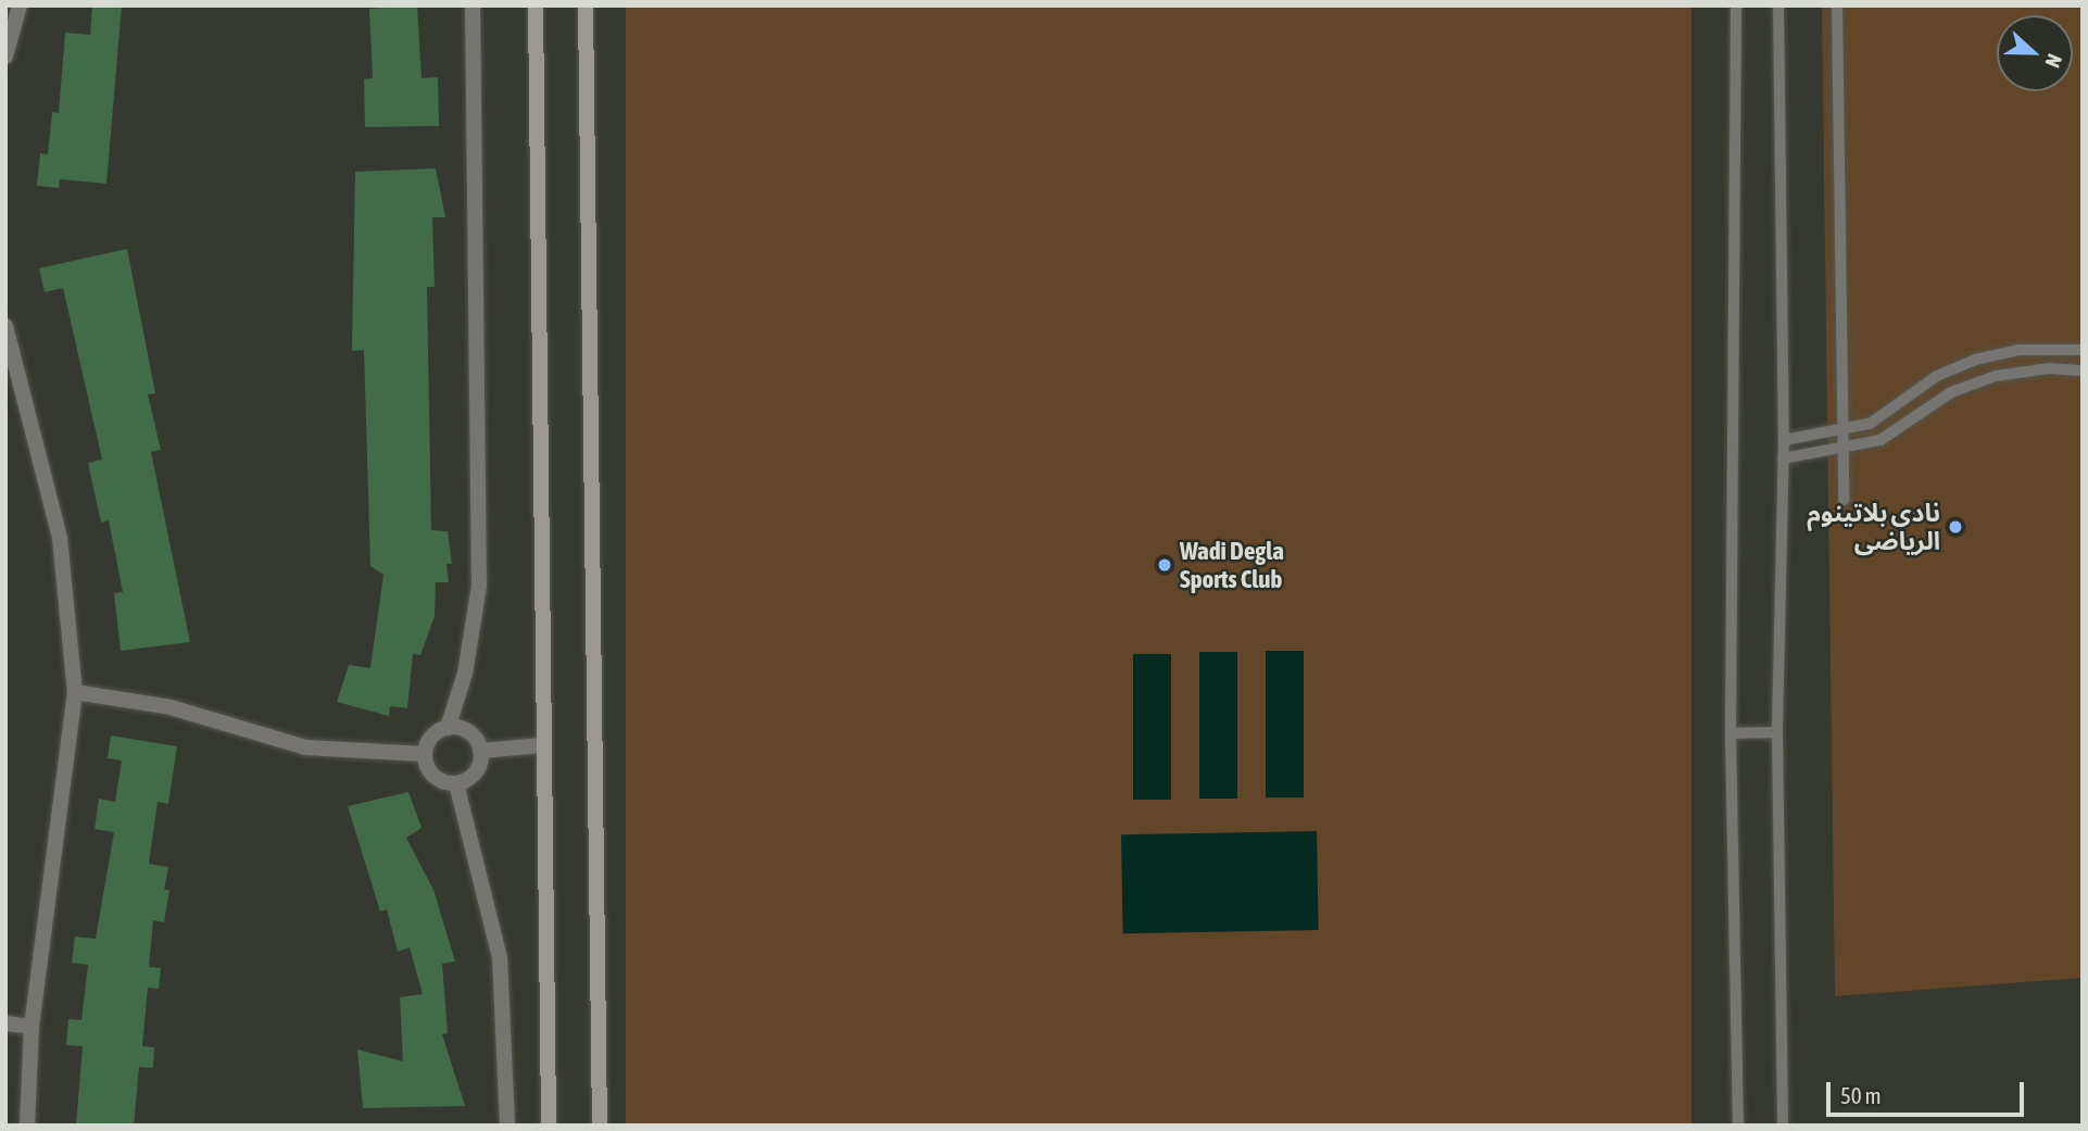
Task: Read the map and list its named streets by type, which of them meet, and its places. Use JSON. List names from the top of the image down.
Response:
{
  "places": ["نادى بلاتينوم الرياضى", "Wadi Degla Sports Club"],
  "scale_bar": "50 m",
  "north": "right"
}
